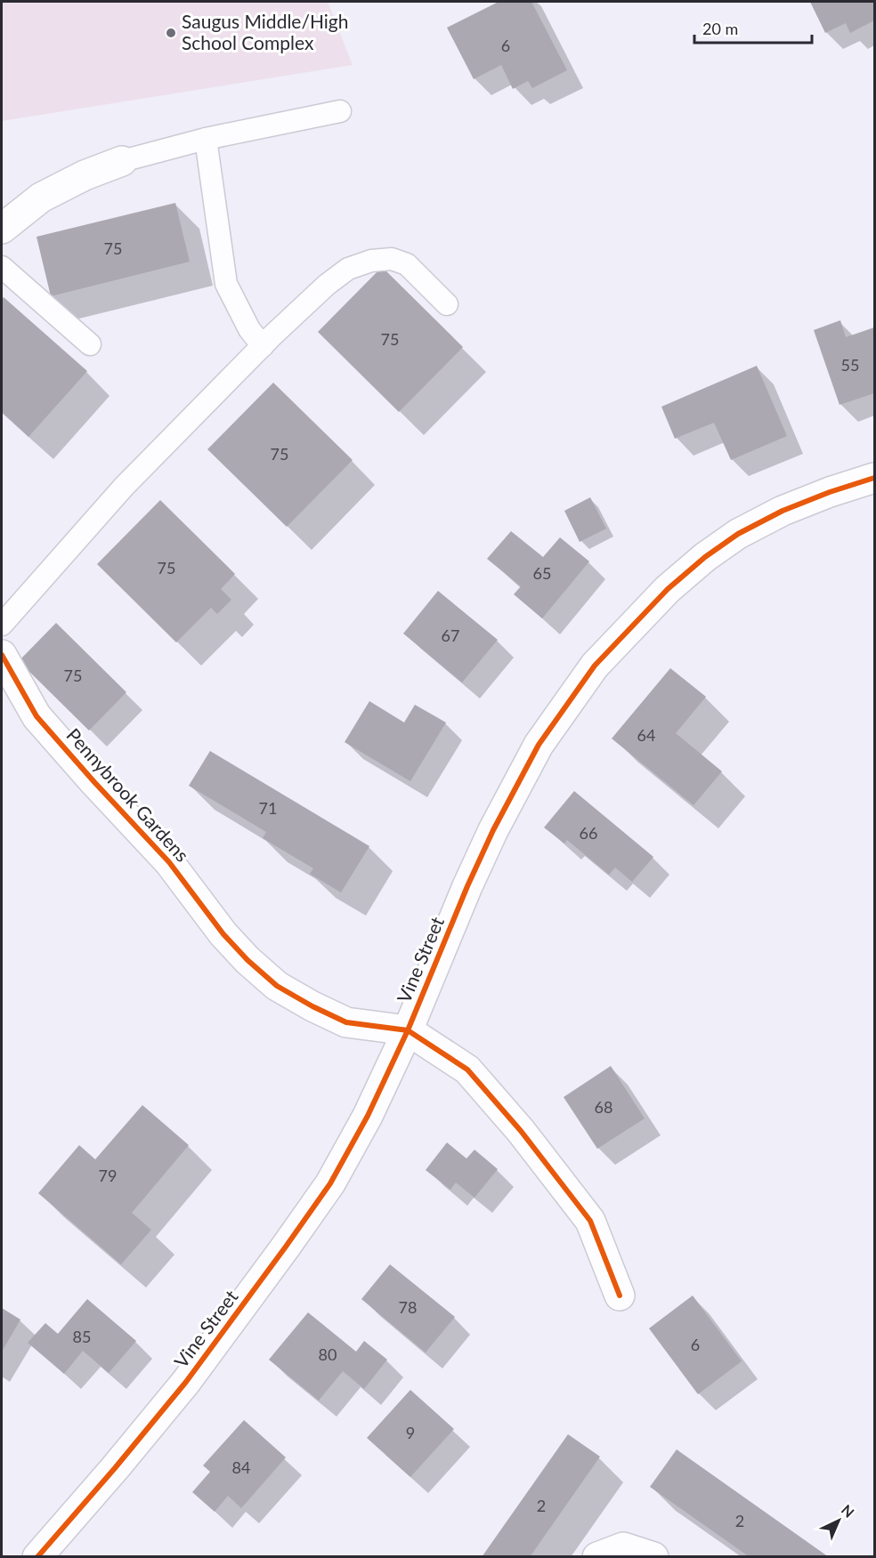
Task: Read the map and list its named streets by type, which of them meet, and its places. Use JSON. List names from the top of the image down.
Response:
{
  "streets": {
    "street": ["Pennybrook Gardens", "Vine Street"]
  },
  "crossings": [
    ["Pennybrook Gardens", "Vine Street"]
  ],
  "places": ["Saugus Middle/High School Complex"],
  "house_numbers": [
    "6",
    "75",
    "75",
    "55",
    "75",
    "75",
    "65",
    "67",
    "75",
    "64",
    "71",
    "66",
    "68",
    "79",
    "78",
    "85",
    "6",
    "80",
    "9",
    "84",
    "2",
    "2"
  ],
  "scale_bar": "20 m",
  "north": "top right"
}
